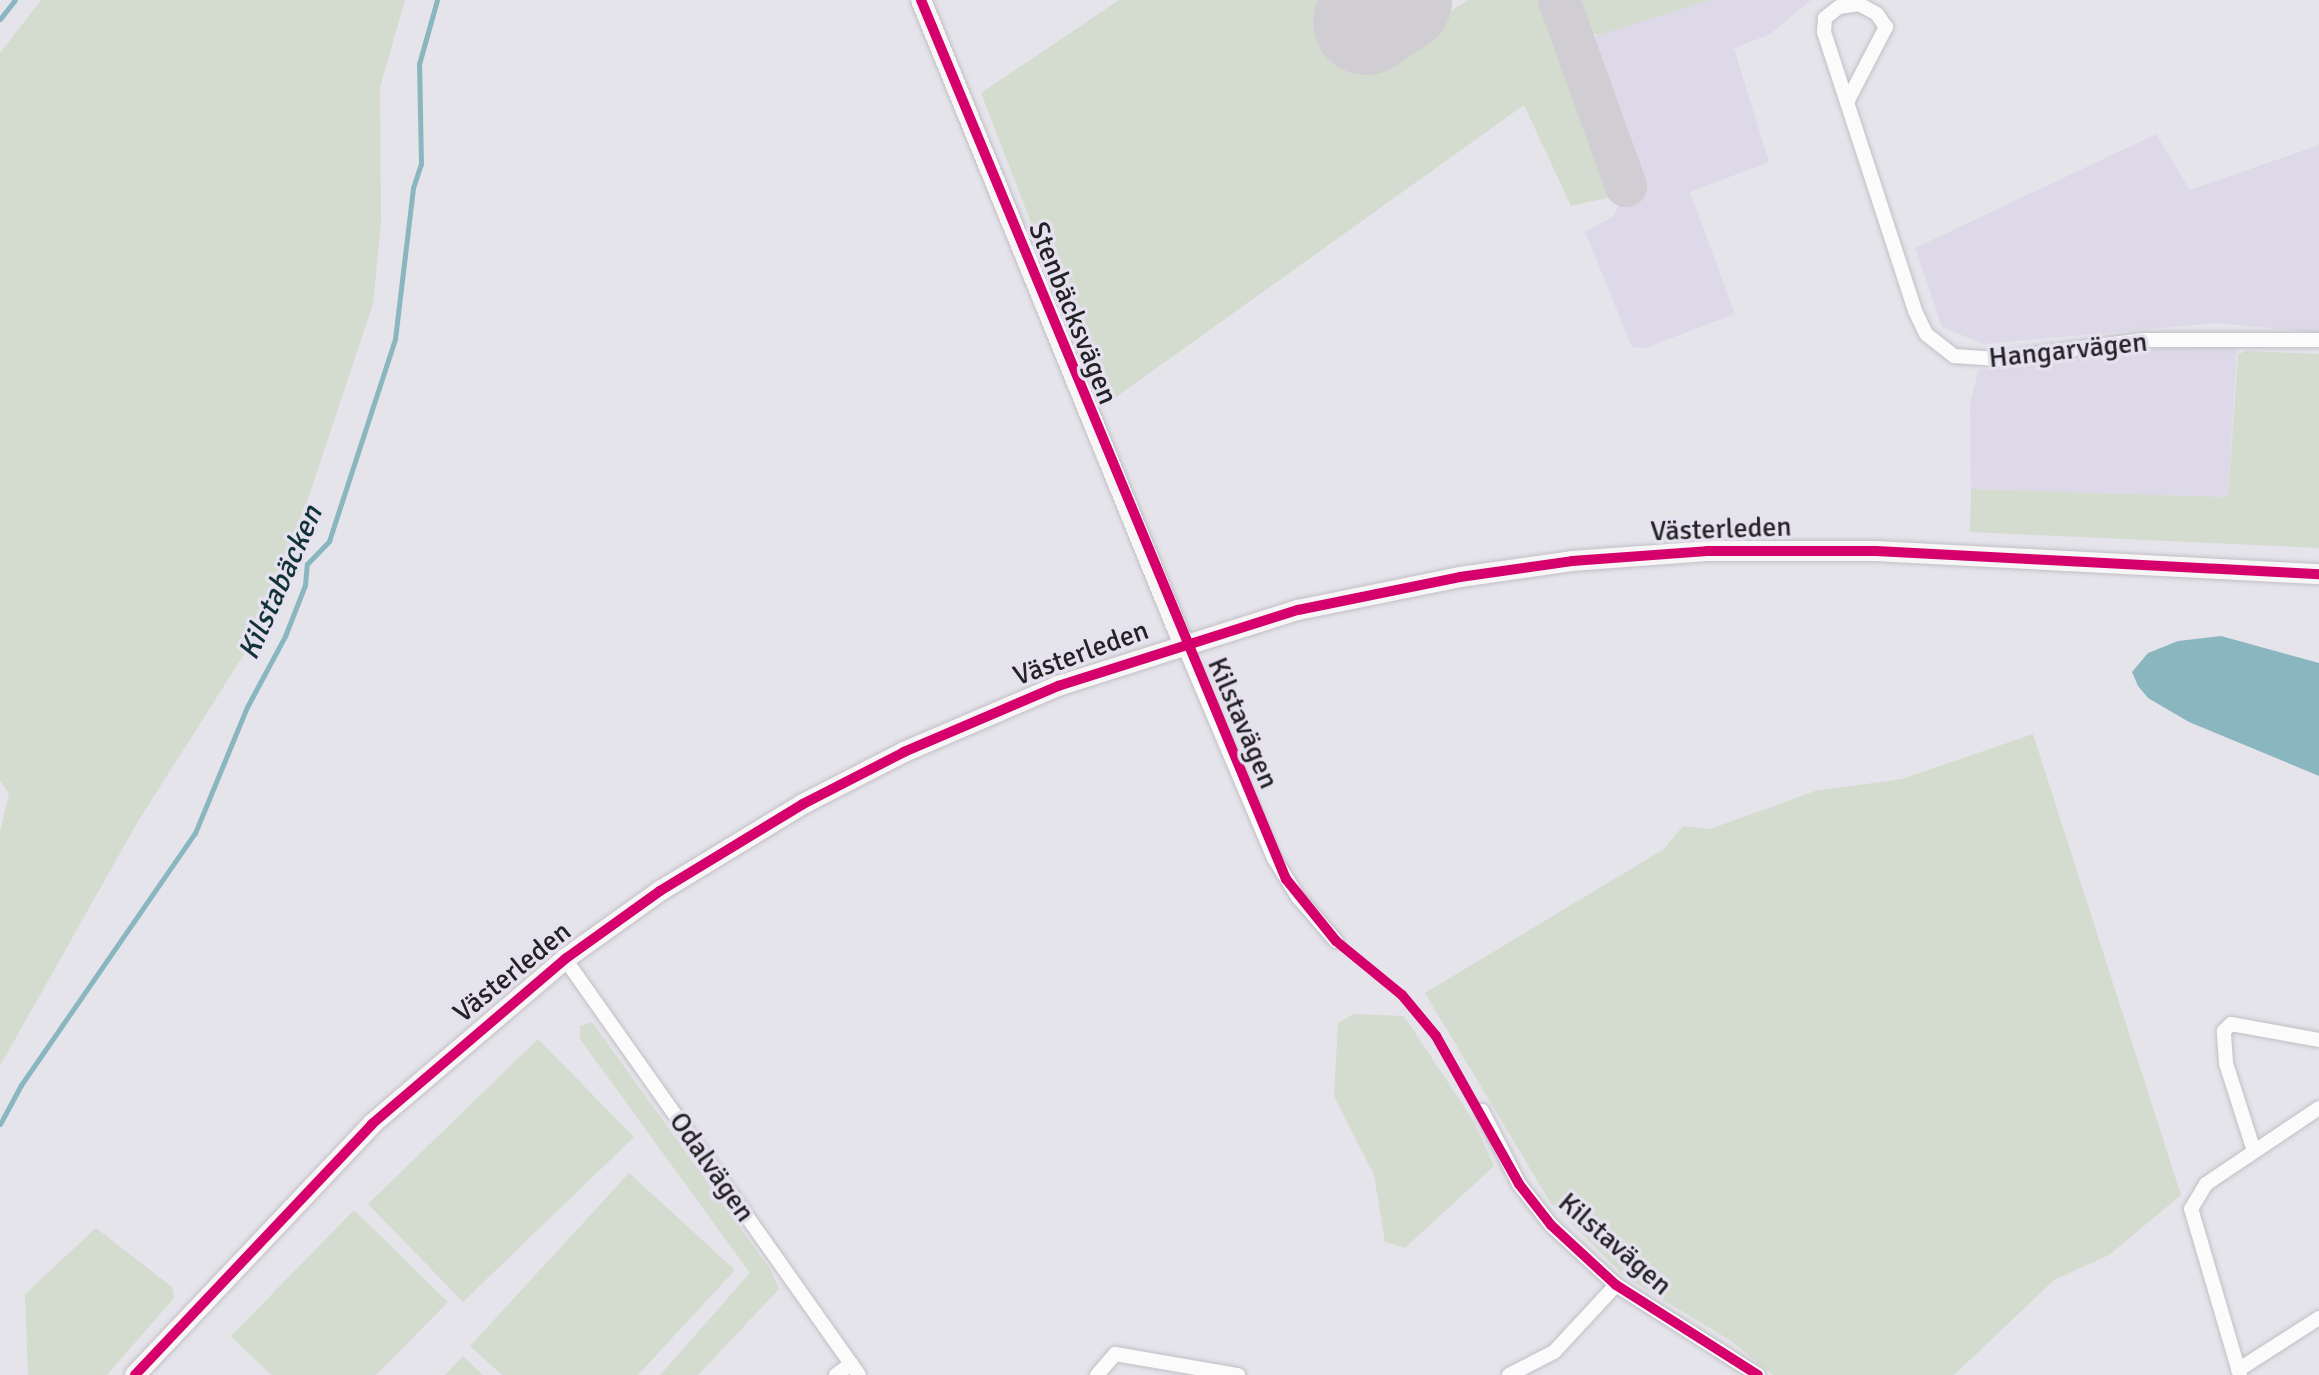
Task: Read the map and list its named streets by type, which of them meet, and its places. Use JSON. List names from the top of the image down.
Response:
{
  "streets": {
    "street": [
      "Stenbäcksvägen",
      "Hangarvägen",
      "Västerleden",
      "Kilstavägen",
      "Odalvägen"
    ]
  },
  "crossings": [
    ["Stenbäcksvägen", "Västerleden"],
    ["Stenbäcksvägen", "Kilstavägen"],
    ["Västerleden", "Kilstavägen"],
    ["Västerleden", "Odalvägen"]
  ],
  "water": ["Kilstabäcken"]
}
